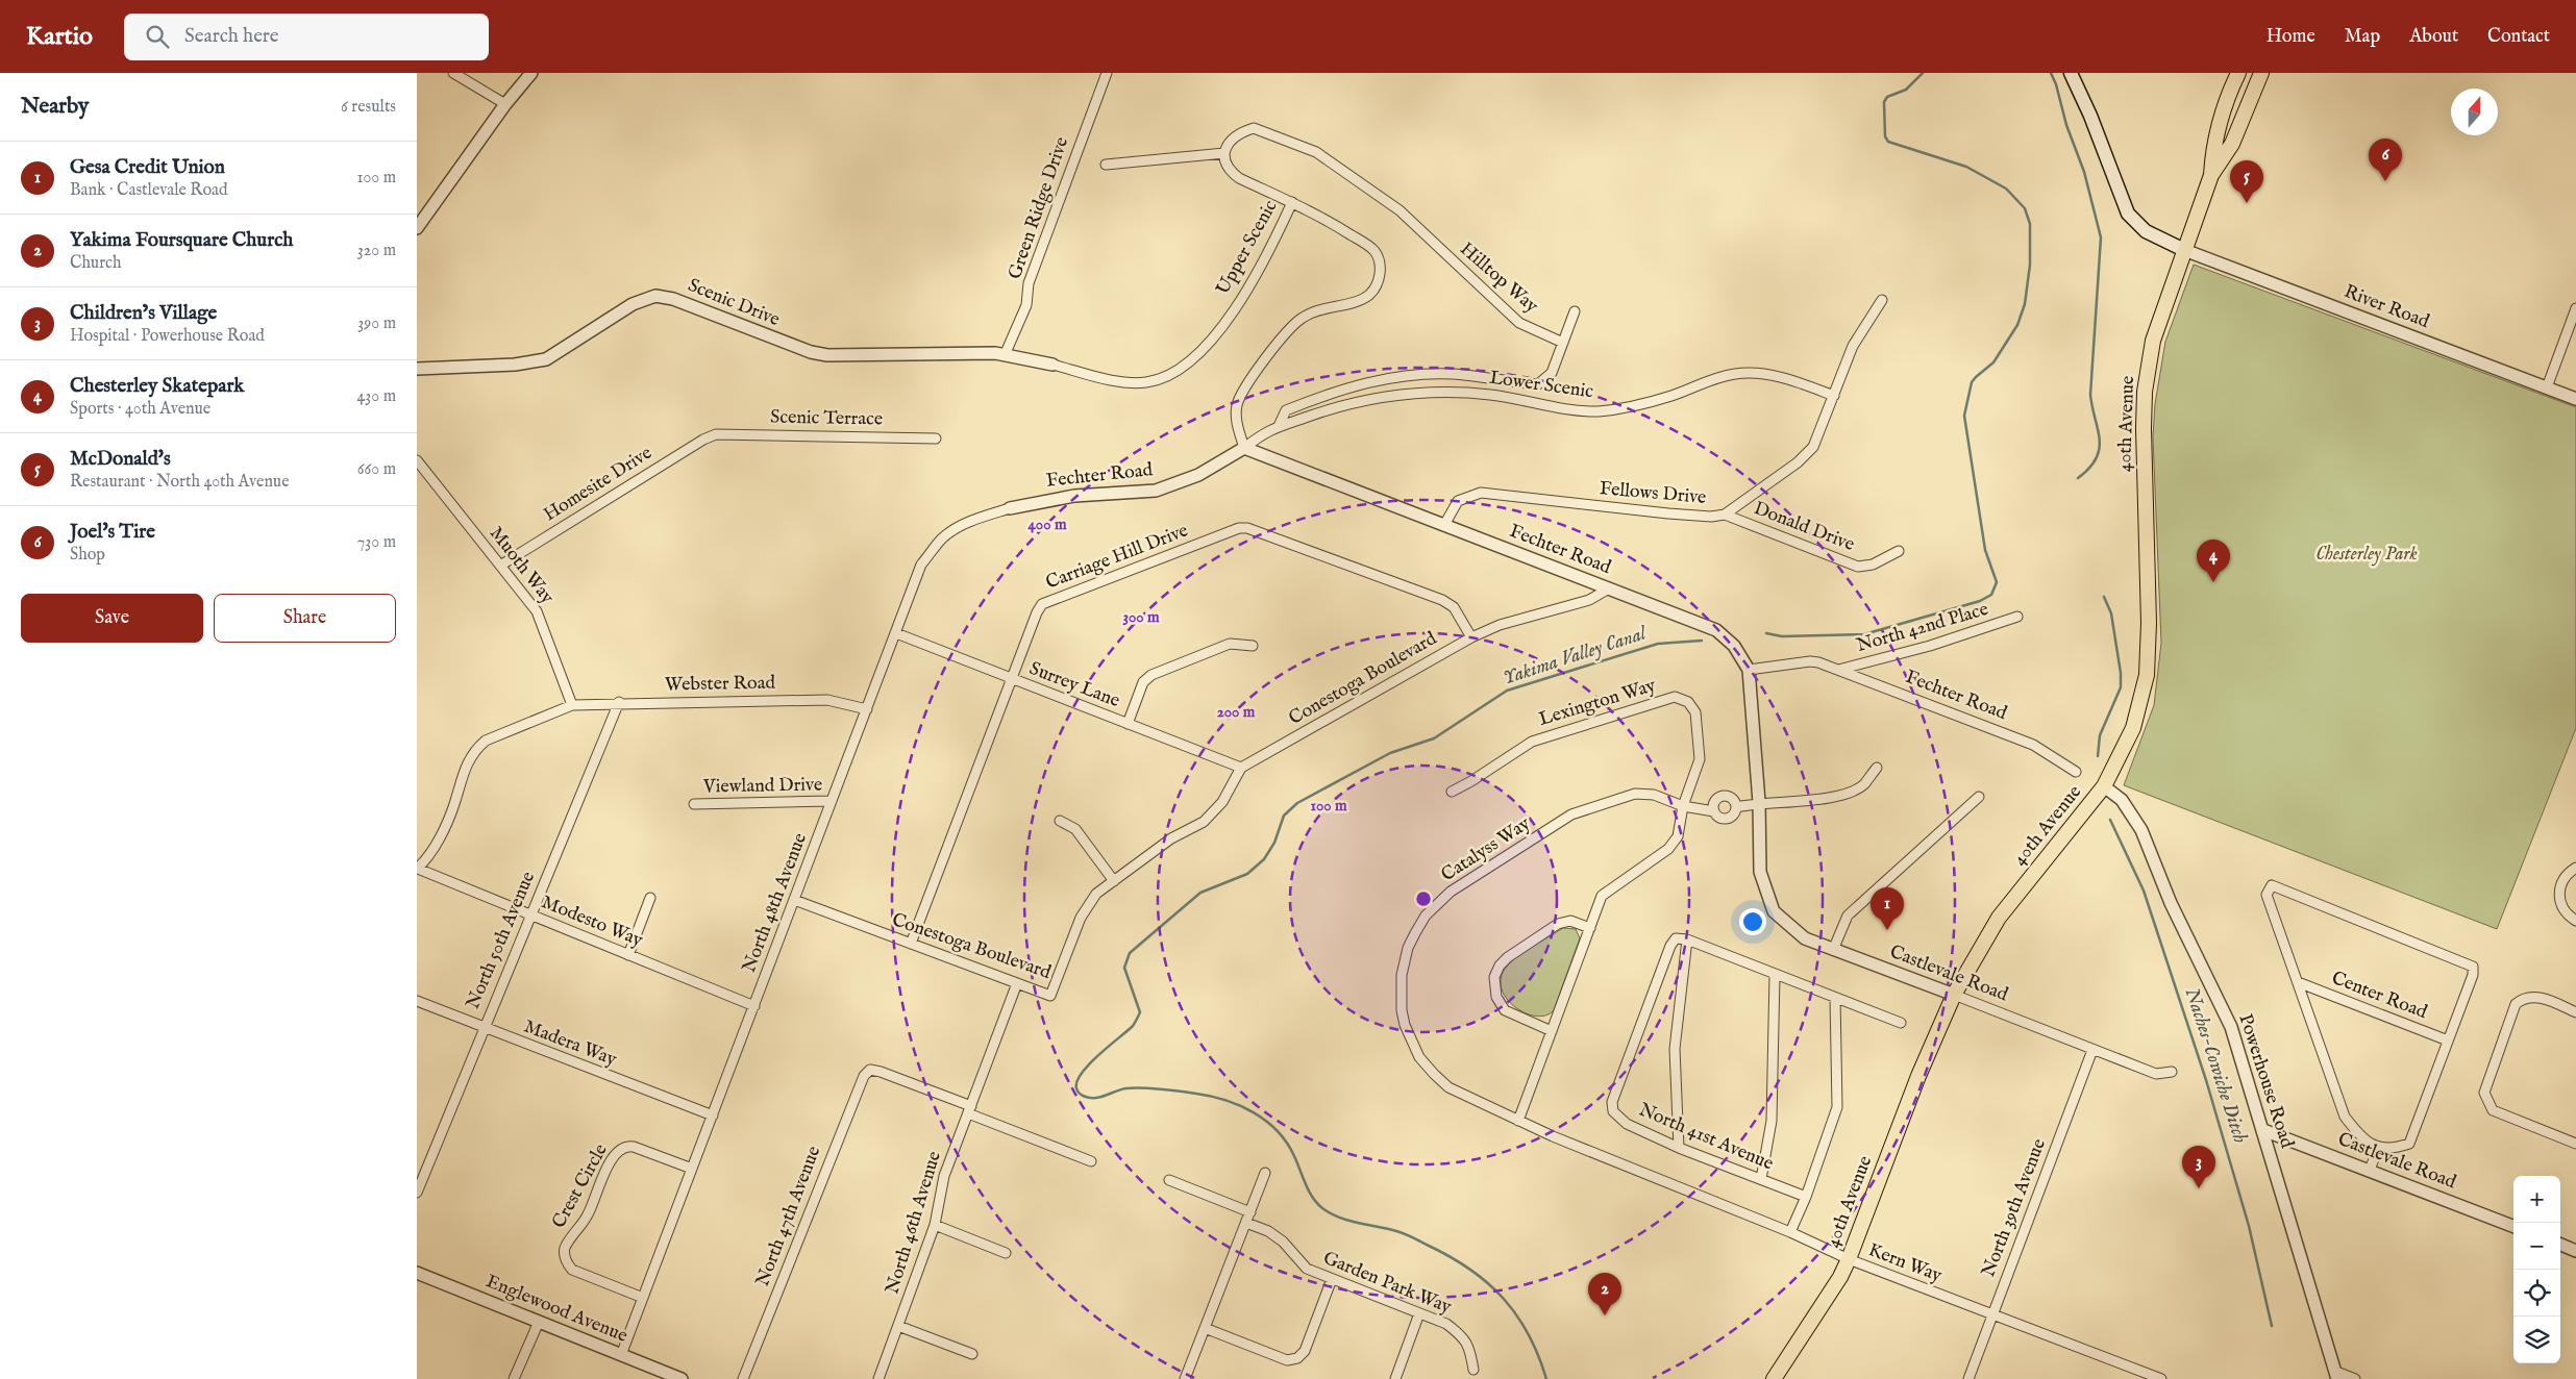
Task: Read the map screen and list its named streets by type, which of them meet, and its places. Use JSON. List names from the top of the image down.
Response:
{
  "streets": {
    "main road": ["40th Avenue"],
    "street": [
      "Green Ridge Drive",
      "Upper Scenic",
      "Hilltop Way",
      "Scenic Drive",
      "River Road",
      "Lower Scenic",
      "Scenic Terrace",
      "Fechter Road",
      "Homesite Drive",
      "Fellows Drive",
      "Donald Drive",
      "Carriage Hill Drive",
      "Muoth Way",
      "North 42nd Place",
      "Conestoga Boulevard",
      "Webster Road",
      "Surrey Lane",
      "Lexington Way",
      "Viewland Drive",
      "Catalyss Way",
      "North 48th Avenue",
      "Modesto Way",
      "North 50th Avenue",
      "Castlevale Road",
      "Center Road",
      "Madera Way",
      "Powerhouse Road",
      "North 41st Avenue",
      "Crest Circle",
      "North 39th Avenue",
      "North 47th Avenue",
      "North 46th Avenue",
      "Kern Way",
      "Garden Park Way",
      "Englewood Avenue"
    ]
  },
  "crossings": [
    ["Green Ridge Drive", "Scenic Drive"],
    ["Upper Scenic", "Scenic Drive"],
    ["Upper Scenic", "Lower Scenic"],
    ["Upper Scenic", "Fechter Road"],
    ["River Road", "40th Avenue"],
    ["Lower Scenic", "Fechter Road"],
    ["Lower Scenic", "Fellows Drive"],
    ["Scenic Terrace", "Homesite Drive"],
    ["40th Avenue", "Castlevale Road"],
    ["40th Avenue", "Powerhouse Road"],
    ["40th Avenue", "Kern Way"],
    ["Fechter Road", "Fellows Drive"],
    ["Fechter Road", "North 42nd Place"],
    ["Fechter Road", "Conestoga Boulevard"],
    ["Fechter Road", "North 48th Avenue"],
    ["Fechter Road", "Castlevale Road"],
    ["Homesite Drive", "Muoth Way"],
    ["Fellows Drive", "Donald Drive"],
    ["Carriage Hill Drive", "Conestoga Boulevard"],
    ["Carriage Hill Drive", "Surrey Lane"],
    ["Muoth Way", "Webster Road"],
    ["Conestoga Boulevard", "Surrey Lane"],
    ["Conestoga Boulevard", "North 48th Avenue"],
    ["Webster Road", "North 48th Avenue"],
    ["Webster Road", "Modesto Way"],
    ["Webster Road", "North 50th Avenue"],
    ["Surrey Lane", "North 48th Avenue"],
    ["Lexington Way", "Catalyss Way"],
    ["Viewland Drive", "North 48th Avenue"],
    ["Catalyss Way", "Castlevale Road"],
    ["Catalyss Way", "Kern Way"],
    ["North 48th Avenue", "Modesto Way"],
    ["North 48th Avenue", "Madera Way"],
    ["North 48th Avenue", "Crest Circle"],
    ["North 48th Avenue", "Englewood Avenue"],
    ["Modesto Way", "North 50th Avenue"],
    ["North 50th Avenue", "Madera Way"],
    ["Castlevale Road", "Powerhouse Road"],
    ["Castlevale Road", "North 39th Avenue"],
    ["North 39th Avenue", "Kern Way"],
    ["North 47th Avenue", "North 46th Avenue"]
  ],
  "water": ["Yakima Valley Canal", "Naches-Cowiche Ditch"],
  "parks": ["Chesterley Park"],
  "north": "top",
  "page": {
    "header": "Kartio",
    "search": "Search here",
    "nav": [
      "Home",
      "Map",
      "About",
      "Contact"
    ],
    "heading": ["Nearby", "6 results"],
    "pins": [
      "6",
      "5",
      "4",
      "1",
      "3",
      "2"
    ],
    "list": [
      {
        "mark": "1",
        "name": "Gesa Credit Union",
        "note": "Bank · Castlevale Road",
        "value": "100 m"
      },
      {
        "mark": "2",
        "name": "Yakima Foursquare Church",
        "note": "Church",
        "value": "320 m"
      },
      {
        "mark": "3",
        "name": "Children’s Village",
        "note": "Hospital · Powerhouse Road",
        "value": "390 m"
      },
      {
        "mark": "4",
        "name": "Chesterley Skatepark",
        "note": "Sports · 40th Avenue",
        "value": "430 m"
      },
      {
        "mark": "5",
        "name": "McDonald's",
        "note": "Restaurant · North 40th Avenue",
        "value": "660 m"
      },
      {
        "mark": "6",
        "name": "Joel's Tire",
        "note": "Shop",
        "value": "730 m"
      }
    ],
    "buttons": ["Save", "Share"],
    "map_buttons": ["+", "−"]
  },
  "rings": [
    "400 m",
    "300 m",
    "200 m",
    "100 m"
  ]
}
